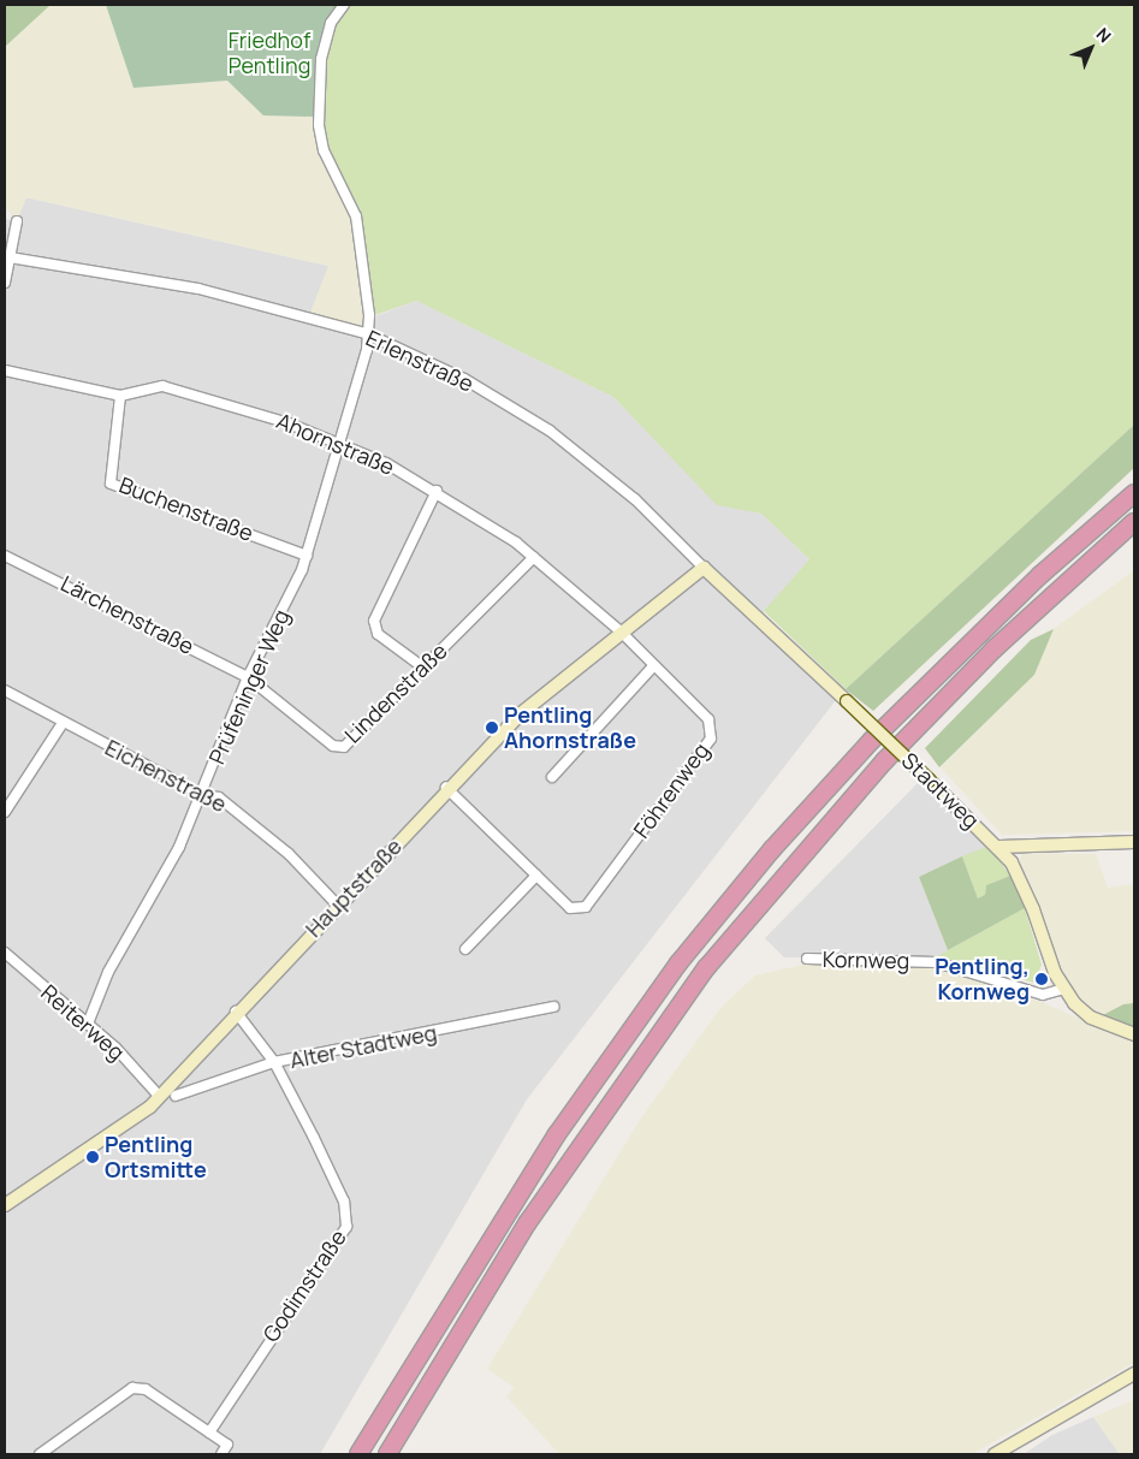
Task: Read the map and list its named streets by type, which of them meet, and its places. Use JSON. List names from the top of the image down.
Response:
{
  "streets": {
    "street": [
      "Erlenstraße",
      "Ahornstraße",
      "Buchenstraße",
      "Lärchenstraße",
      "Prüfeninger Weg",
      "Lindenstraße",
      "Eichenstraße",
      "Föhrenweg",
      "Stadtweg",
      "Hauptstraße",
      "Kornweg",
      "Reiterweg",
      "Alter Stadtweg",
      "Godimstraße"
    ]
  },
  "crossings": [
    ["Erlenstraße", "Prüfeninger Weg"],
    ["Erlenstraße", "Stadtweg"],
    ["Erlenstraße", "Hauptstraße"],
    ["Ahornstraße", "Buchenstraße"],
    ["Ahornstraße", "Prüfeninger Weg"],
    ["Ahornstraße", "Lindenstraße"],
    ["Ahornstraße", "Föhrenweg"],
    ["Ahornstraße", "Hauptstraße"],
    ["Buchenstraße", "Prüfeninger Weg"],
    ["Lärchenstraße", "Prüfeninger Weg"],
    ["Lärchenstraße", "Lindenstraße"],
    ["Prüfeninger Weg", "Lindenstraße"],
    ["Prüfeninger Weg", "Eichenstraße"],
    ["Prüfeninger Weg", "Reiterweg"],
    ["Eichenstraße", "Hauptstraße"],
    ["Föhrenweg", "Hauptstraße"],
    ["Stadtweg", "Hauptstraße"],
    ["Stadtweg", "Kornweg"],
    ["Hauptstraße", "Reiterweg"],
    ["Hauptstraße", "Godimstraße"],
    ["Alter Stadtweg", "Godimstraße"]
  ],
  "parks": ["Friedhof Pentling"],
  "places": ["Pentling Ahornstraße", "Pentling, Kornweg", "Pentling Ortsmitte"],
  "north": "top right"
}
